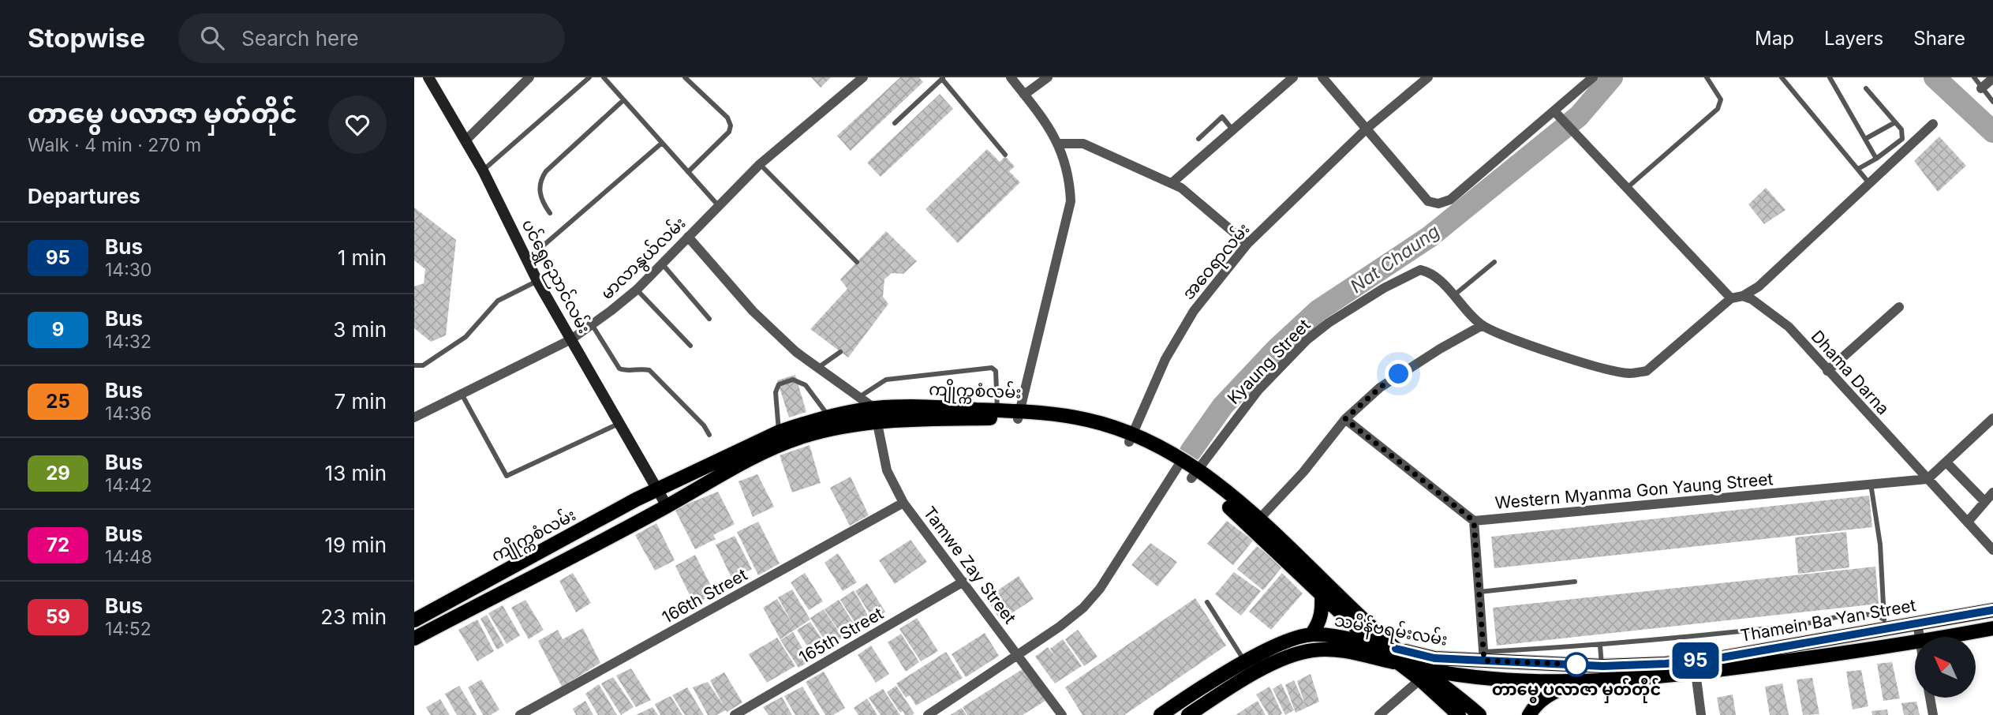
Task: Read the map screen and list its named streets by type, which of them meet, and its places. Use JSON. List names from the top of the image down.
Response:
{
  "streets": {
    "main road": ["ကျိုက္ကစံလမ်း", "Thamein Ba Yan Street", "သမိန်ဗရမ်းလမ်း"],
    "street": [
      "မာလာနွယ်လမ်း",
      "အဝေရာလမ်း",
      "ပင်ရွှေညောင်လမ်း",
      "Kyaung Street",
      "Dhama Darna",
      "Western Myanma Gon Yaung Street",
      "Tamwe Zay Street",
      "166th Street",
      "165th Street"
    ]
  },
  "crossings": [
    ["မာလာနွယ်လမ်း", "ပင်ရွှေညောင်လမ်း"],
    ["အဝေရာလမ်း", "ကျိုက္ကစံလမ်း"],
    ["ပင်ရွှေညောင်လမ်း", "ကျိုက္ကစံလမ်း"],
    ["Kyaung Street", "ကျိုက္ကစံလမ်း"],
    ["Dhama Darna", "Western Myanma Gon Yaung Street"],
    ["ကျိုက္ကစံလမ်း", "Tamwe Zay Street"],
    ["ကျိုက္ကစံလမ်း", "သမိန်ဗရမ်းလမ်း"],
    ["Tamwe Zay Street", "166th Street"],
    ["Tamwe Zay Street", "165th Street"],
    ["Thamein Ba Yan Street", "သမိန်ဗရမ်းလမ်း"]
  ],
  "water": ["Nat Chaung"],
  "places": ["တာမွေ ပလာဇာ မှတ်တိုင်"],
  "lines": ["bus line 95"],
  "north": "top left",
  "page": {
    "header": "Stopwise",
    "search": "Search here",
    "nav": ["Map", "Layers", "Share"],
    "heading": [
      ["တာမွေ ပလာဇာ မှတ်တိုင်", "Walk · 4 min · 270 m"],
      "Departures"
    ],
    "on_map": "95",
    "list": [
      {
        "mark": "95",
        "name": "Bus",
        "note": "14:30",
        "value": "1 min"
      },
      {
        "mark": "9",
        "name": "Bus",
        "note": "14:32",
        "value": "3 min"
      },
      {
        "mark": "25",
        "name": "Bus",
        "note": "14:36",
        "value": "7 min"
      },
      {
        "mark": "29",
        "name": "Bus",
        "note": "14:42",
        "value": "13 min"
      },
      {
        "mark": "72",
        "name": "Bus",
        "note": "14:48",
        "value": "19 min"
      },
      {
        "mark": "59",
        "name": "Bus",
        "note": "14:52",
        "value": "23 min"
      }
    ]
  }
}
